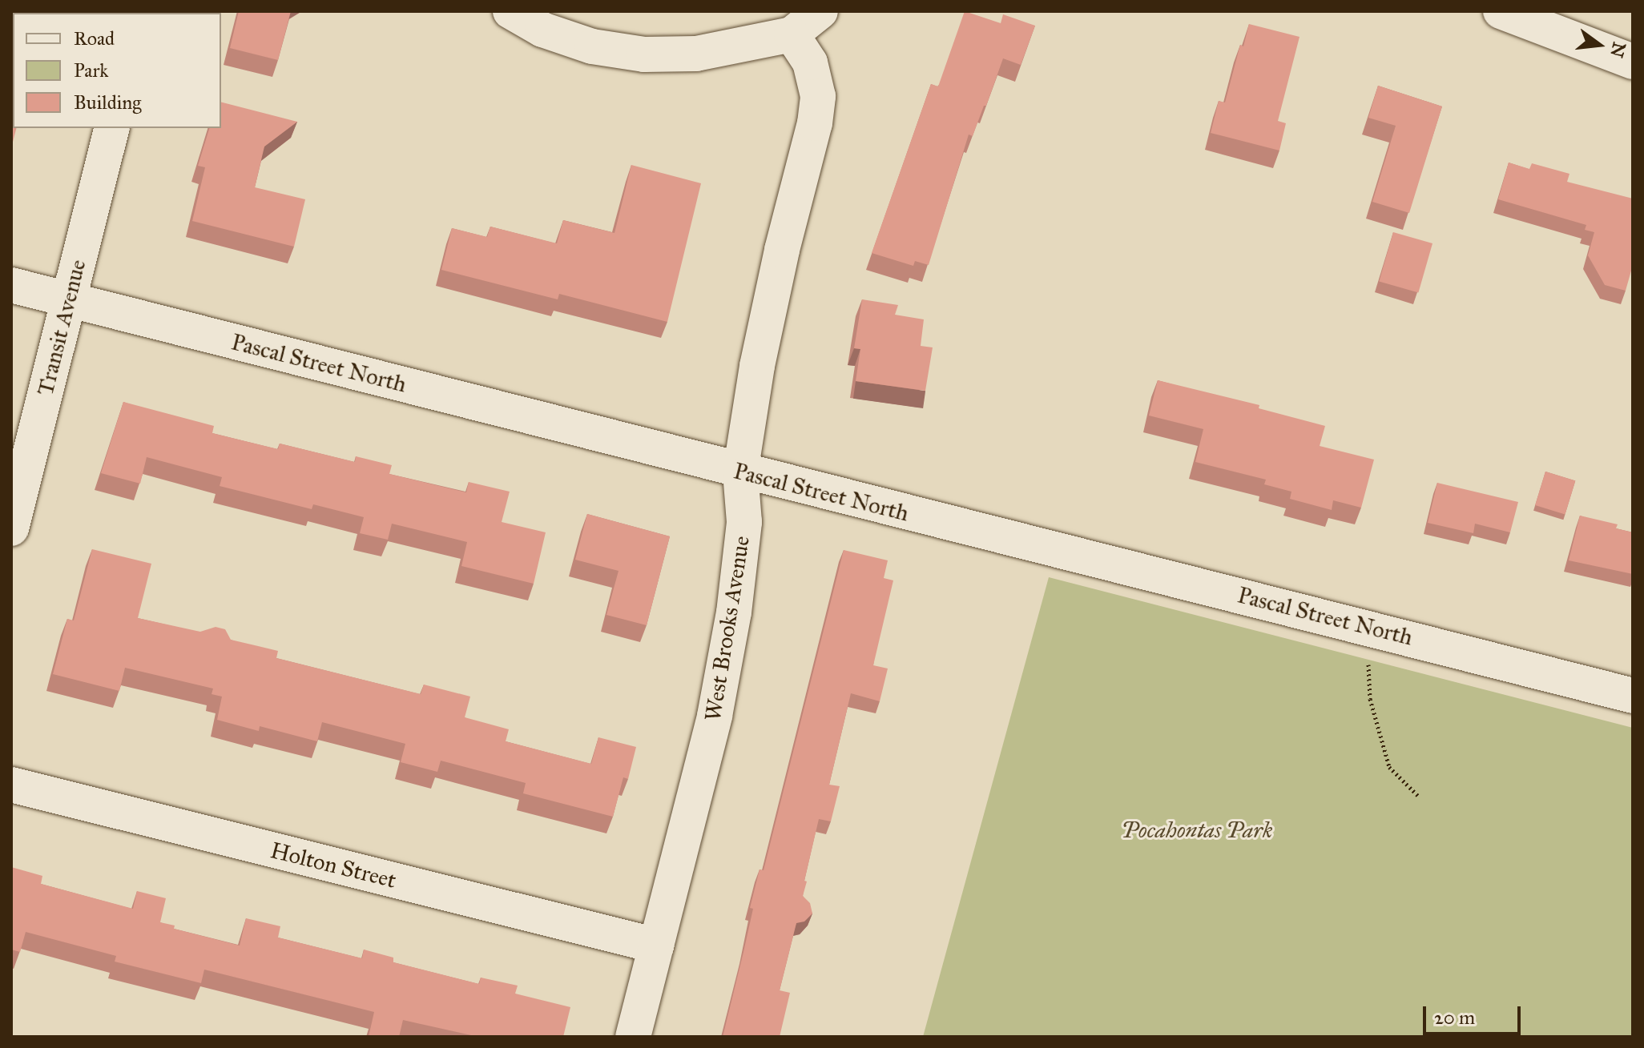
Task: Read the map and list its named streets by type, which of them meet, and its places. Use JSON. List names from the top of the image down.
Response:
{
  "streets": {
    "street": [
      "Transit Avenue",
      "Pascal Street North",
      "West Brooks Avenue",
      "Holton Street"
    ]
  },
  "crossings": [
    ["Transit Avenue", "Pascal Street North"],
    ["Pascal Street North", "West Brooks Avenue"],
    ["West Brooks Avenue", "Holton Street"]
  ],
  "parks": ["Pocahontas Park"],
  "legend": ["Road", "Park", "Building"],
  "scale_bar": "20 m",
  "north": "right"
}
